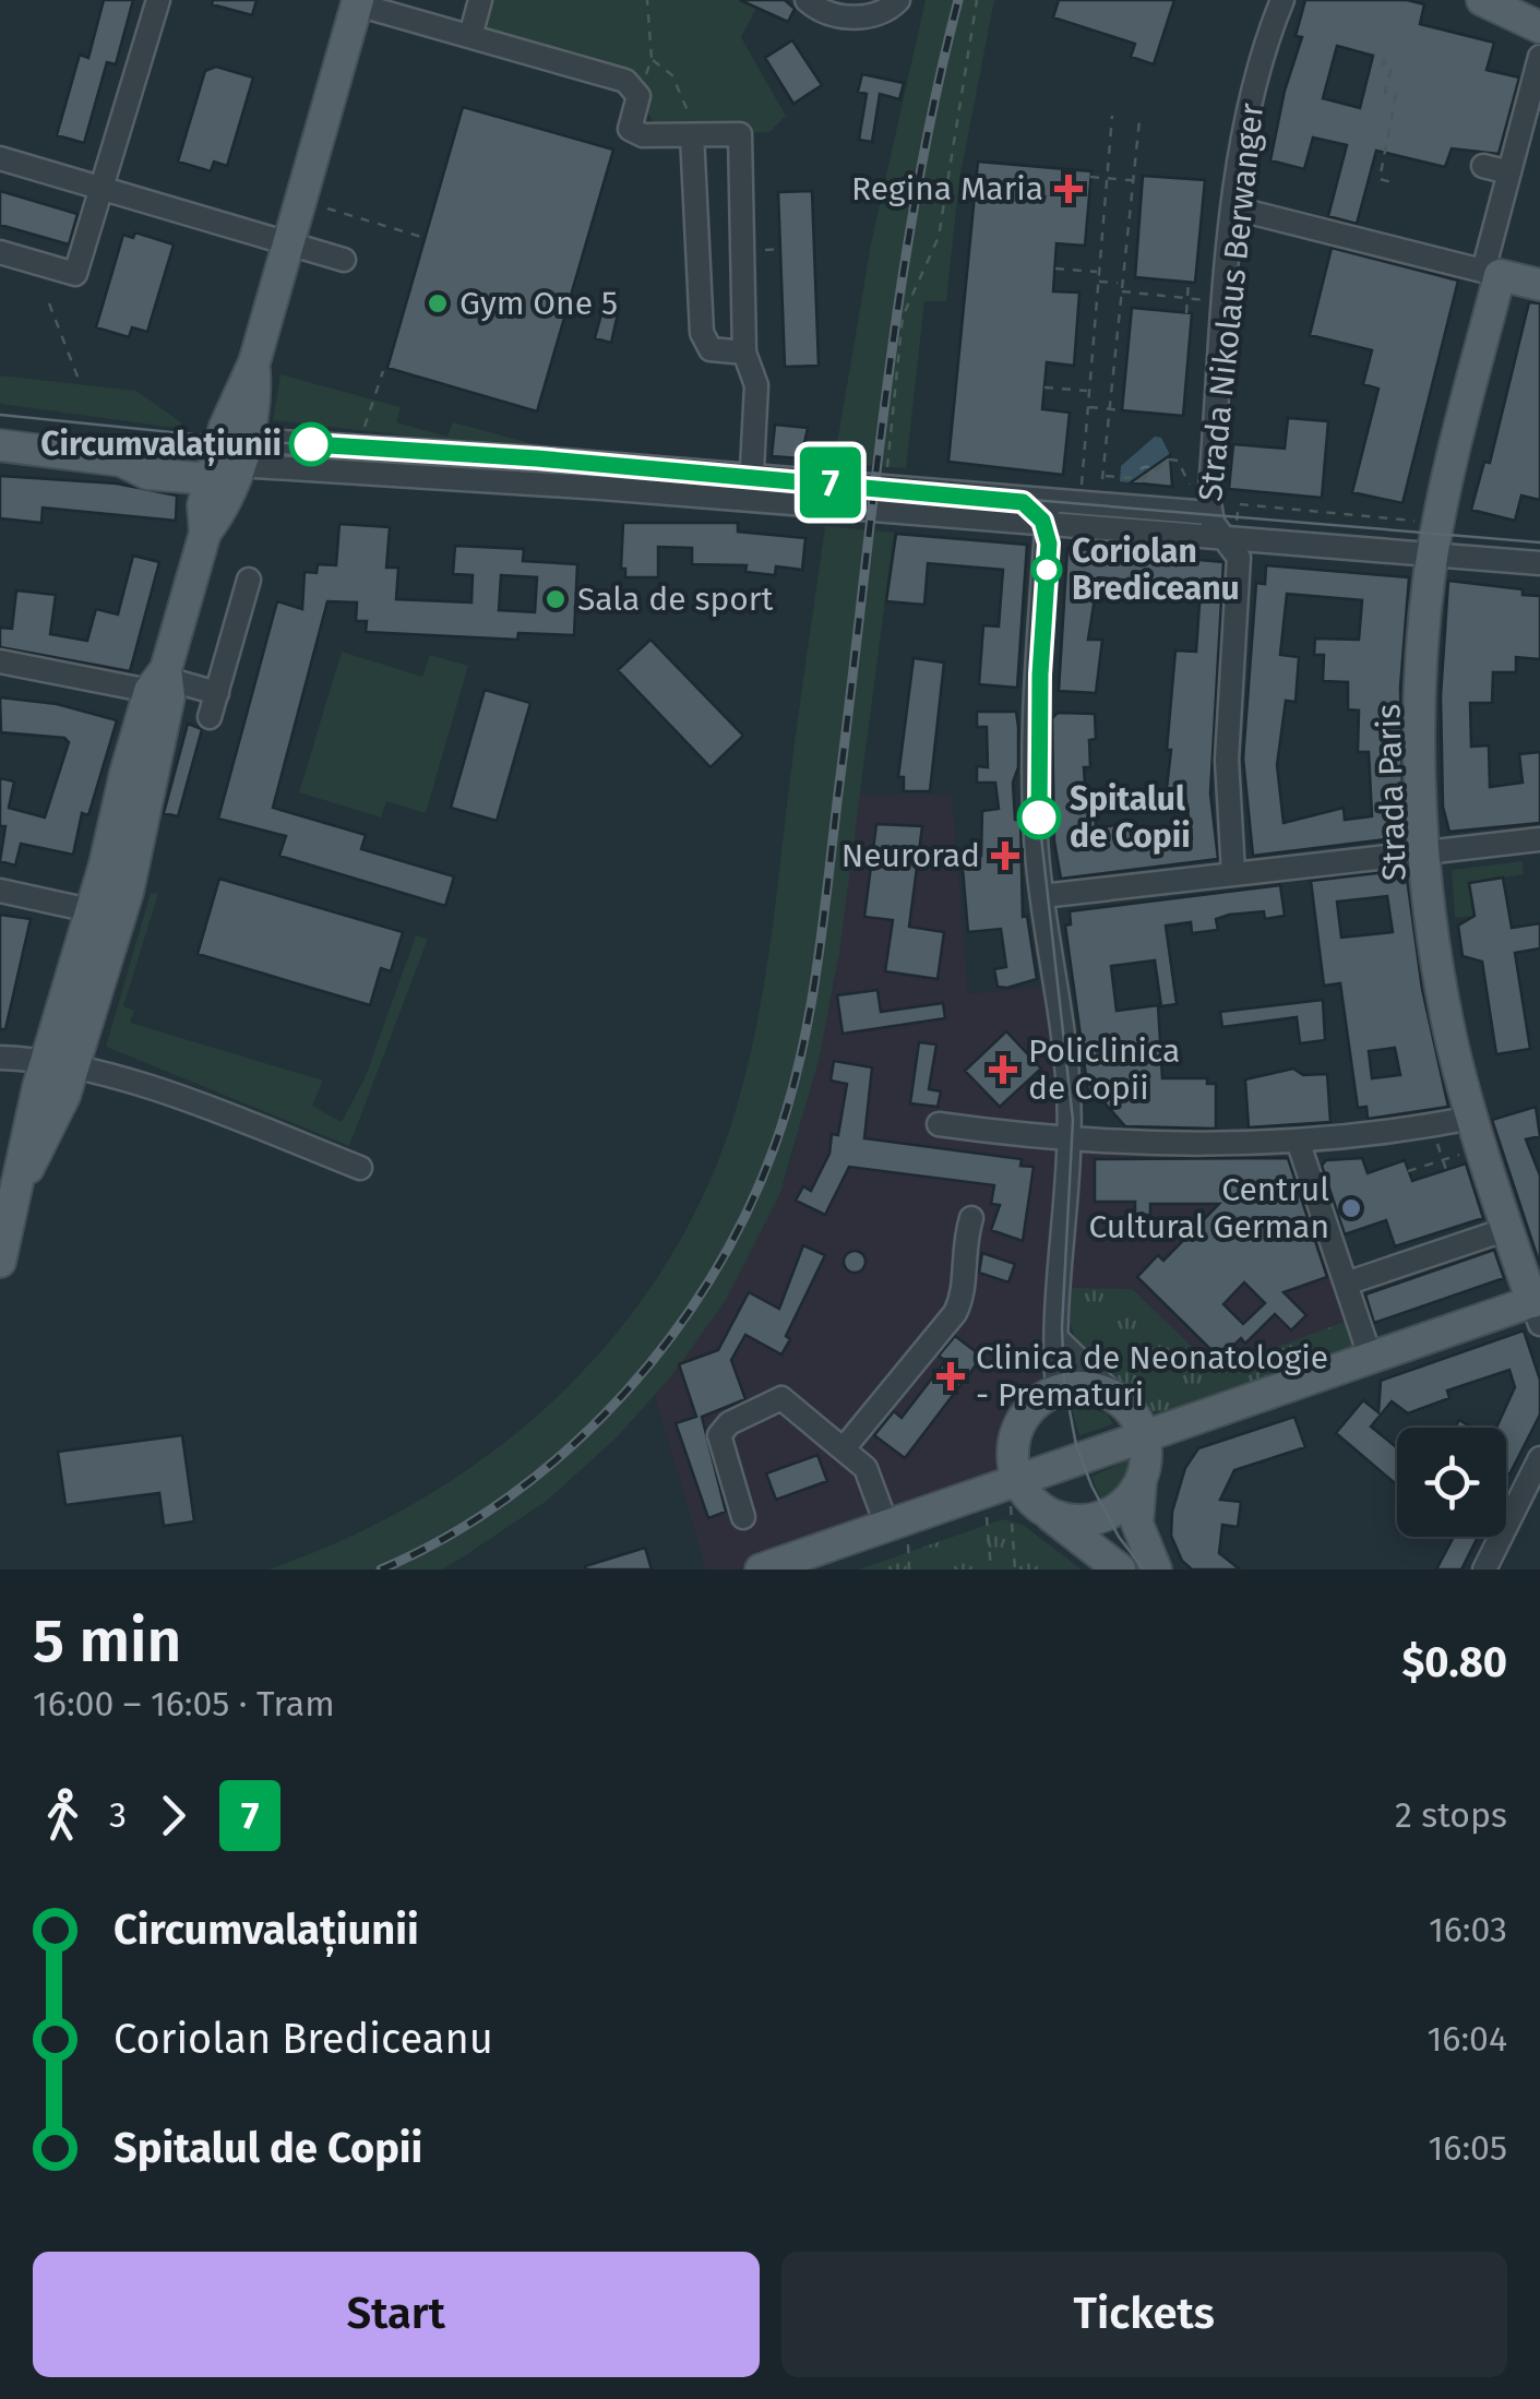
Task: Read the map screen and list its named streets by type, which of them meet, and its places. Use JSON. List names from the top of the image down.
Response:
{
  "streets": {
    "main road": ["Strada Paris"],
    "street": ["Strada Nikolaus Berwanger"]
  },
  "places": {
    "health": [
      "Regina Maria",
      "Neurorad",
      "Policlinica de Copii",
      "Clinica de Neonatologie - Prematuri"
    ],
    "other": [
      "Gym One 5",
      "Circumvalațiunii",
      "Coriolan Brediceanu",
      "Sala de sport",
      "Spitalul de Copii",
      "Centrul Cultural German"
    ]
  },
  "lines": ["tram line 7"],
  "page": {
    "on_map": "7",
    "heading": ["5 min", "16:00 – 16:05 · Tram", "$0.80"],
    "legs": ["3", "7", "2 stops"],
    "list": [
      {
        "name": "Circumvalațiunii",
        "value": "16:03"
      },
      {
        "name": "Coriolan Brediceanu",
        "value": "16:04"
      },
      {
        "name": "Spitalul de Copii",
        "value": "16:05"
      }
    ],
    "buttons": ["Start", "Tickets"]
  }
}
